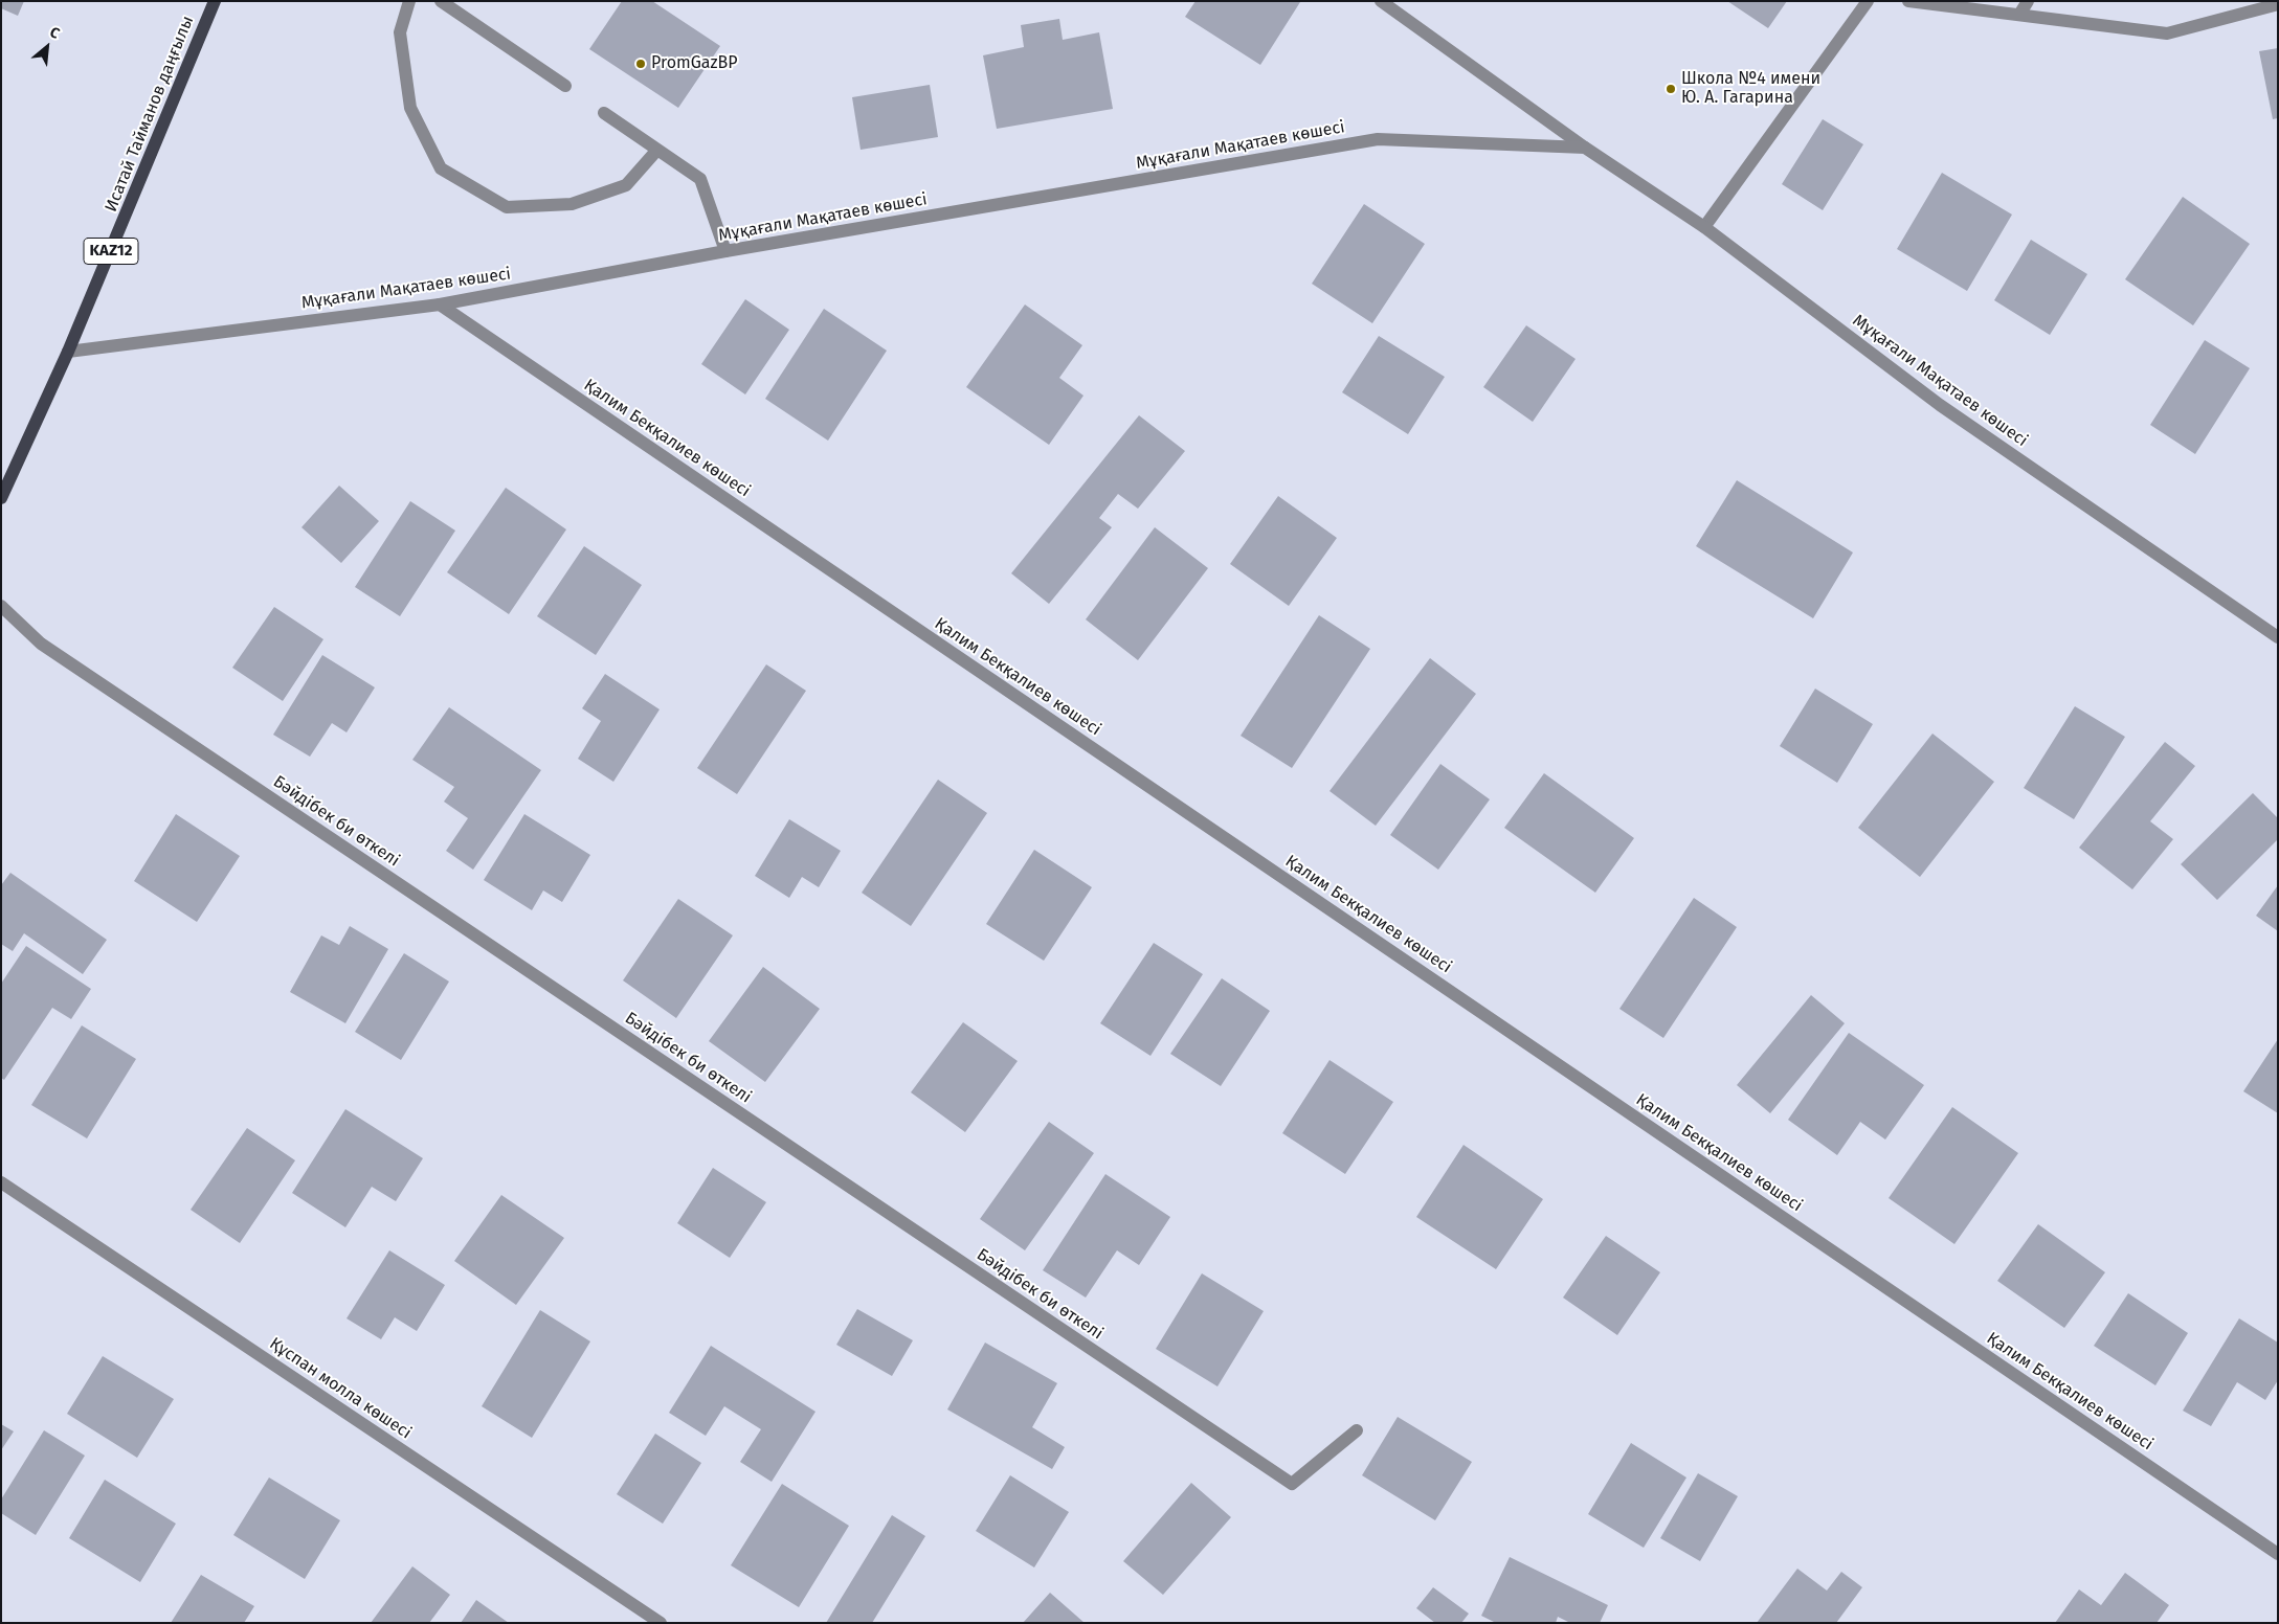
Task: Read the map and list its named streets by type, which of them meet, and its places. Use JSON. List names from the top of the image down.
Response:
{
  "streets": {
    "main road": ["Исатай Тайманов даңғылы", "KAZ12"],
    "street": [
      "Мұқағали Мақатаев көшесі",
      "Қалим Бекқалиев көшесі",
      "Бәйдібек би өткелі",
      "Құспан молла көшесі"
    ]
  },
  "crossings": [
    ["Исатай Тайманов даңғылы", "Мұқағали Мақатаев көшесі"],
    ["Мұқағали Мақатаев көшесі", "Қалим Бекқалиев көшесі"]
  ],
  "places": ["PromGazBP", "Школа №4 имени Ю. А. Гагарина"],
  "north": "top right"
}
